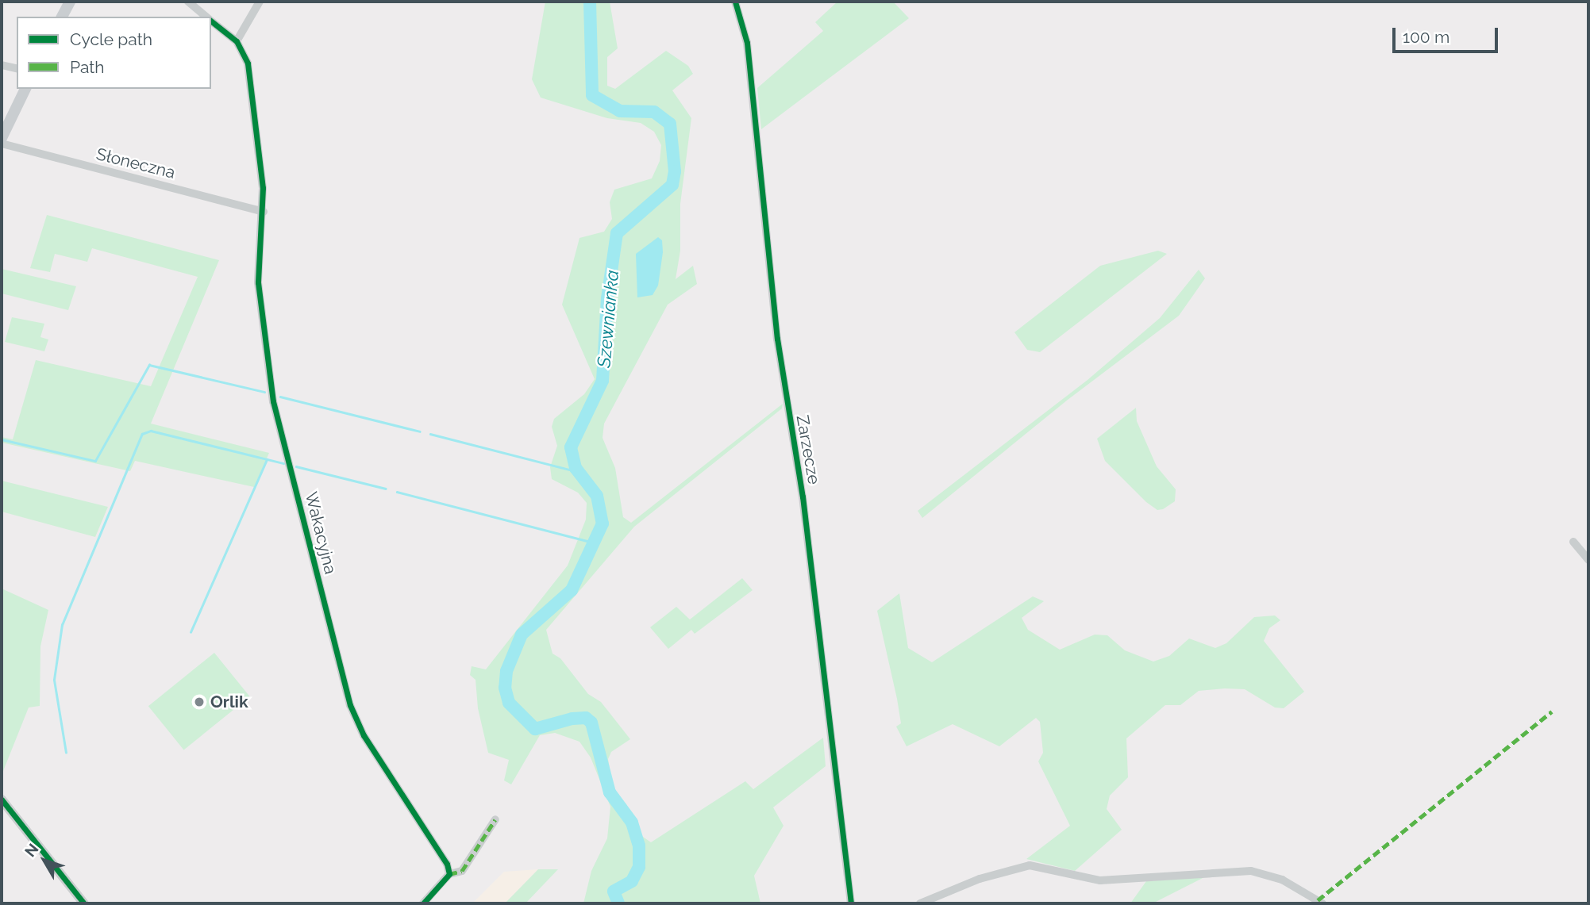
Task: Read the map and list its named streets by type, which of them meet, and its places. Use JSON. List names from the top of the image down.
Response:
{
  "streets": {
    "street": ["Słoneczna", "Zarzecze", "Wakacyjna"]
  },
  "crossings": [
    ["Słoneczna", "Wakacyjna"]
  ],
  "water": ["Szewnianka"],
  "places": ["Orlik"],
  "legend": ["Cycle path", "Path"],
  "scale_bar": "100 m",
  "north": "top left"
}
